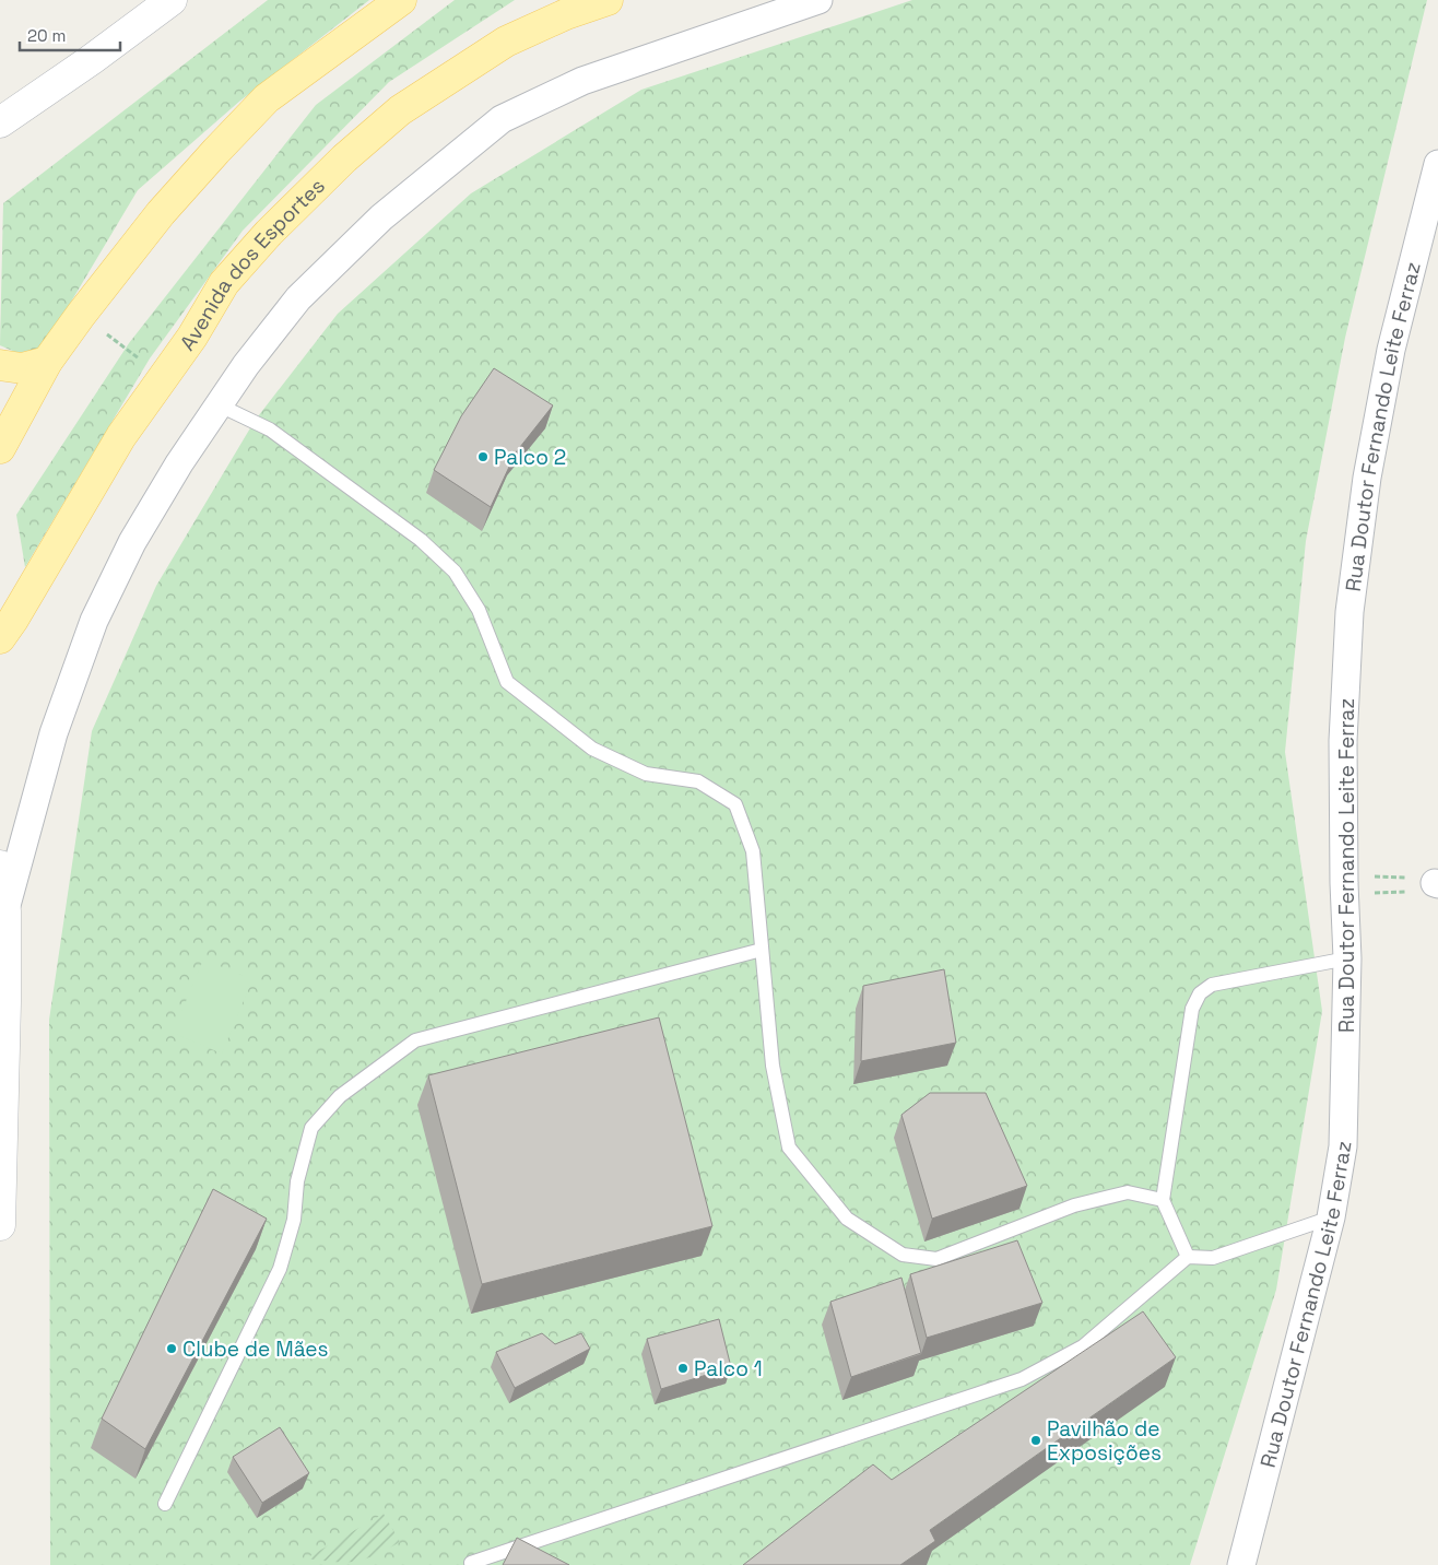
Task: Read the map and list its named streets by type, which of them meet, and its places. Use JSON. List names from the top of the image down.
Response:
{
  "streets": {
    "main road": ["Avenida dos Esportes"],
    "street": ["Rua Doutor Fernando Leite Ferraz"]
  },
  "places": [
    "Palco 2",
    "Clube de Mães",
    "Palco 1",
    "Pavilhão de Exposições"
  ],
  "scale_bar": "20 m"
}
